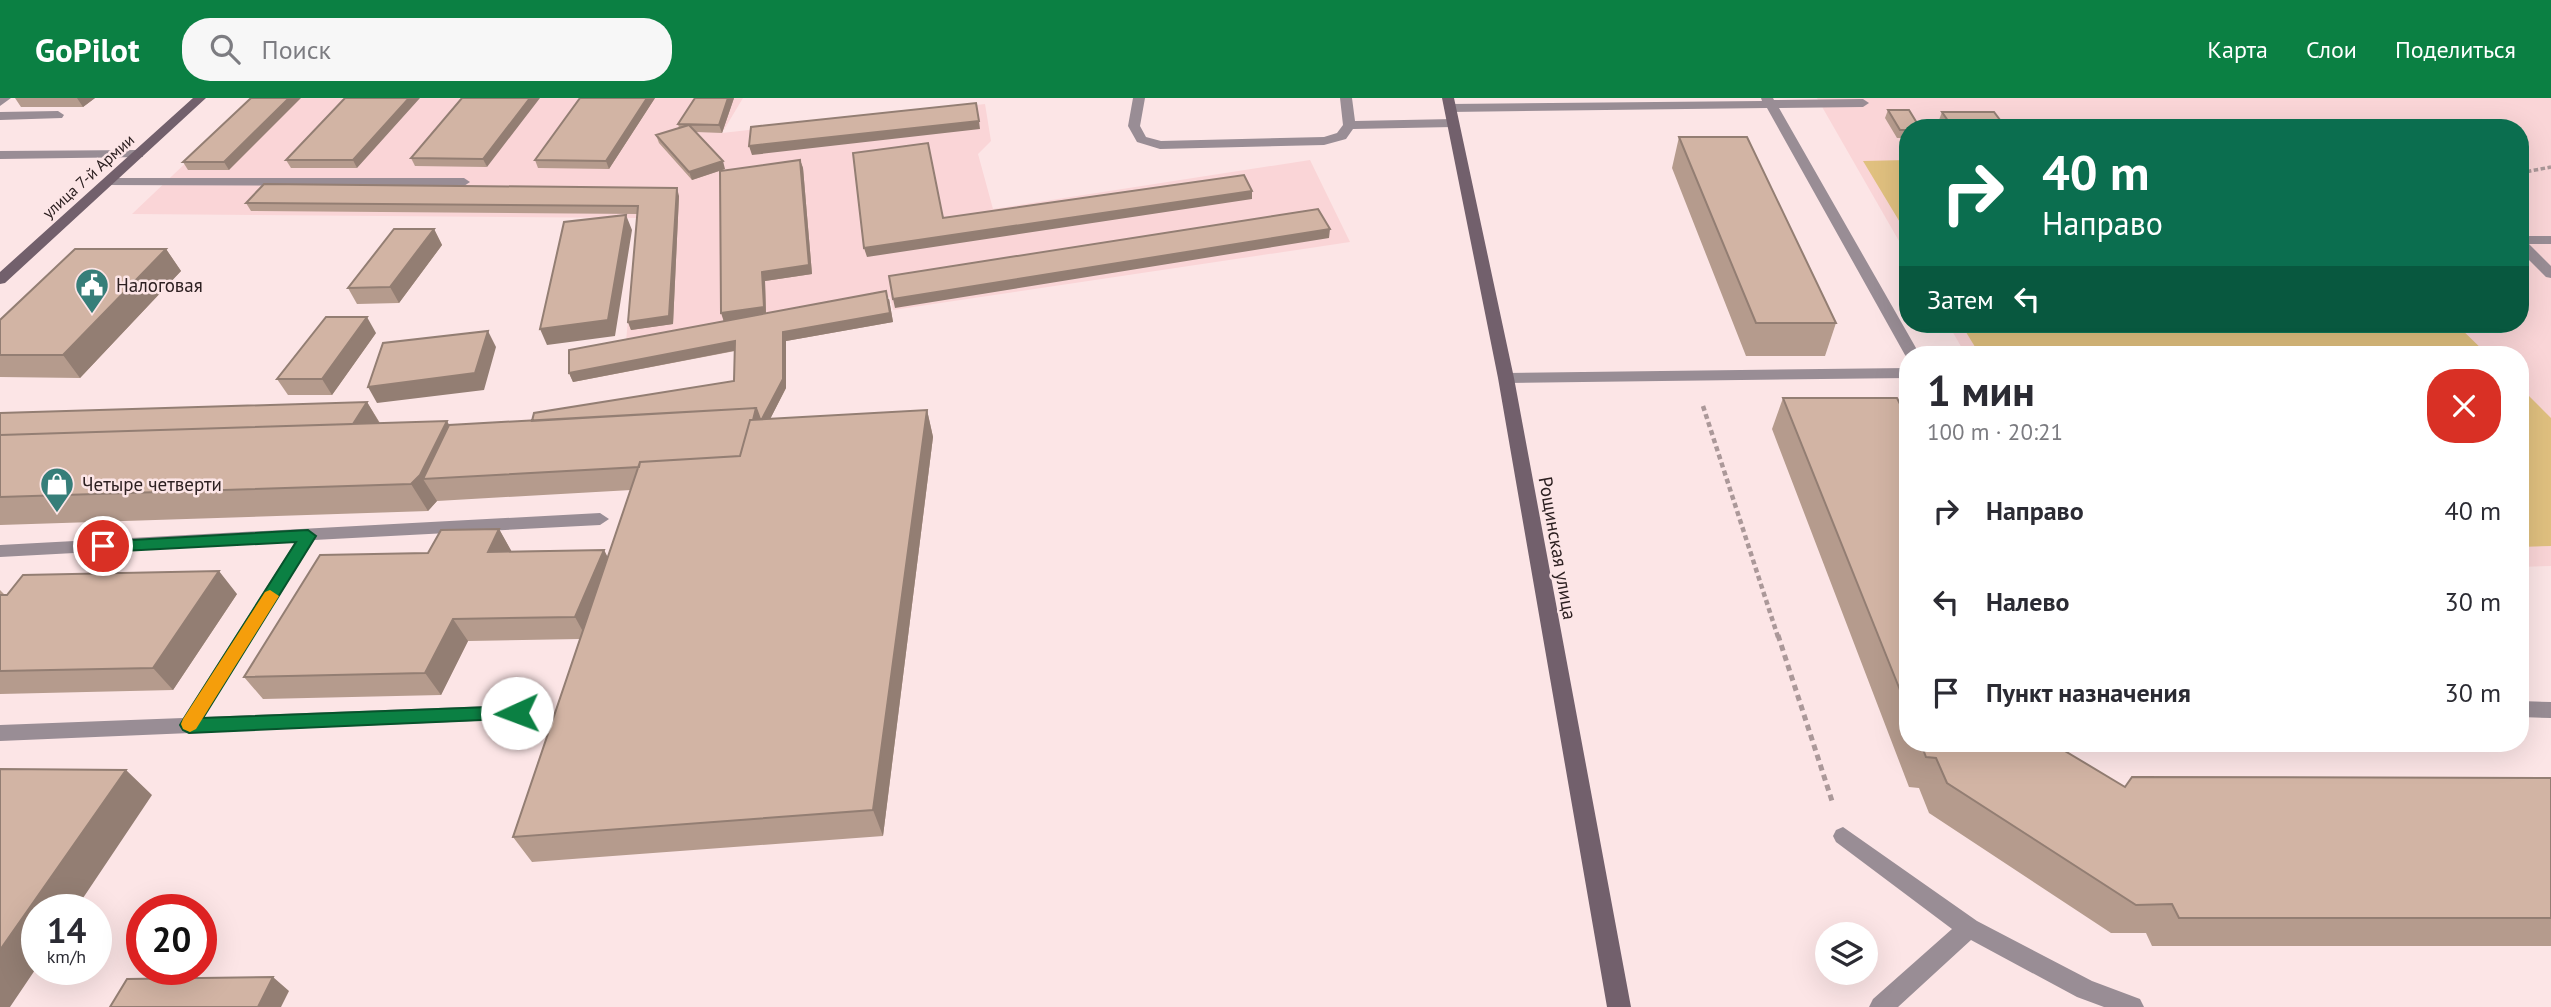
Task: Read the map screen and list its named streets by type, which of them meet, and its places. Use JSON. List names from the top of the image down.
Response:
{
  "streets": {
    "street": ["улица 7-й Армии", "Рощинская улица"]
  },
  "places": {
    "public building": ["Налоговая"],
    "shop": ["Четыре четверти"]
  },
  "page": {
    "header": "GoPilot",
    "search": "Поиск",
    "nav": ["Карта", "Слои", "Поделиться"],
    "turn": ["40 m", "Направо"],
    "then": "Затем",
    "heading": ["1 мин", "100 m · 20:21"],
    "list": [
      {
        "name": "Направо",
        "value": "40 m"
      },
      {
        "name": "Налево",
        "value": "30 m"
      },
      {
        "name": "Пункт назначения",
        "value": "30 m"
      }
    ],
    "speed": "14 km/h",
    "limit": "20"
  }
}
